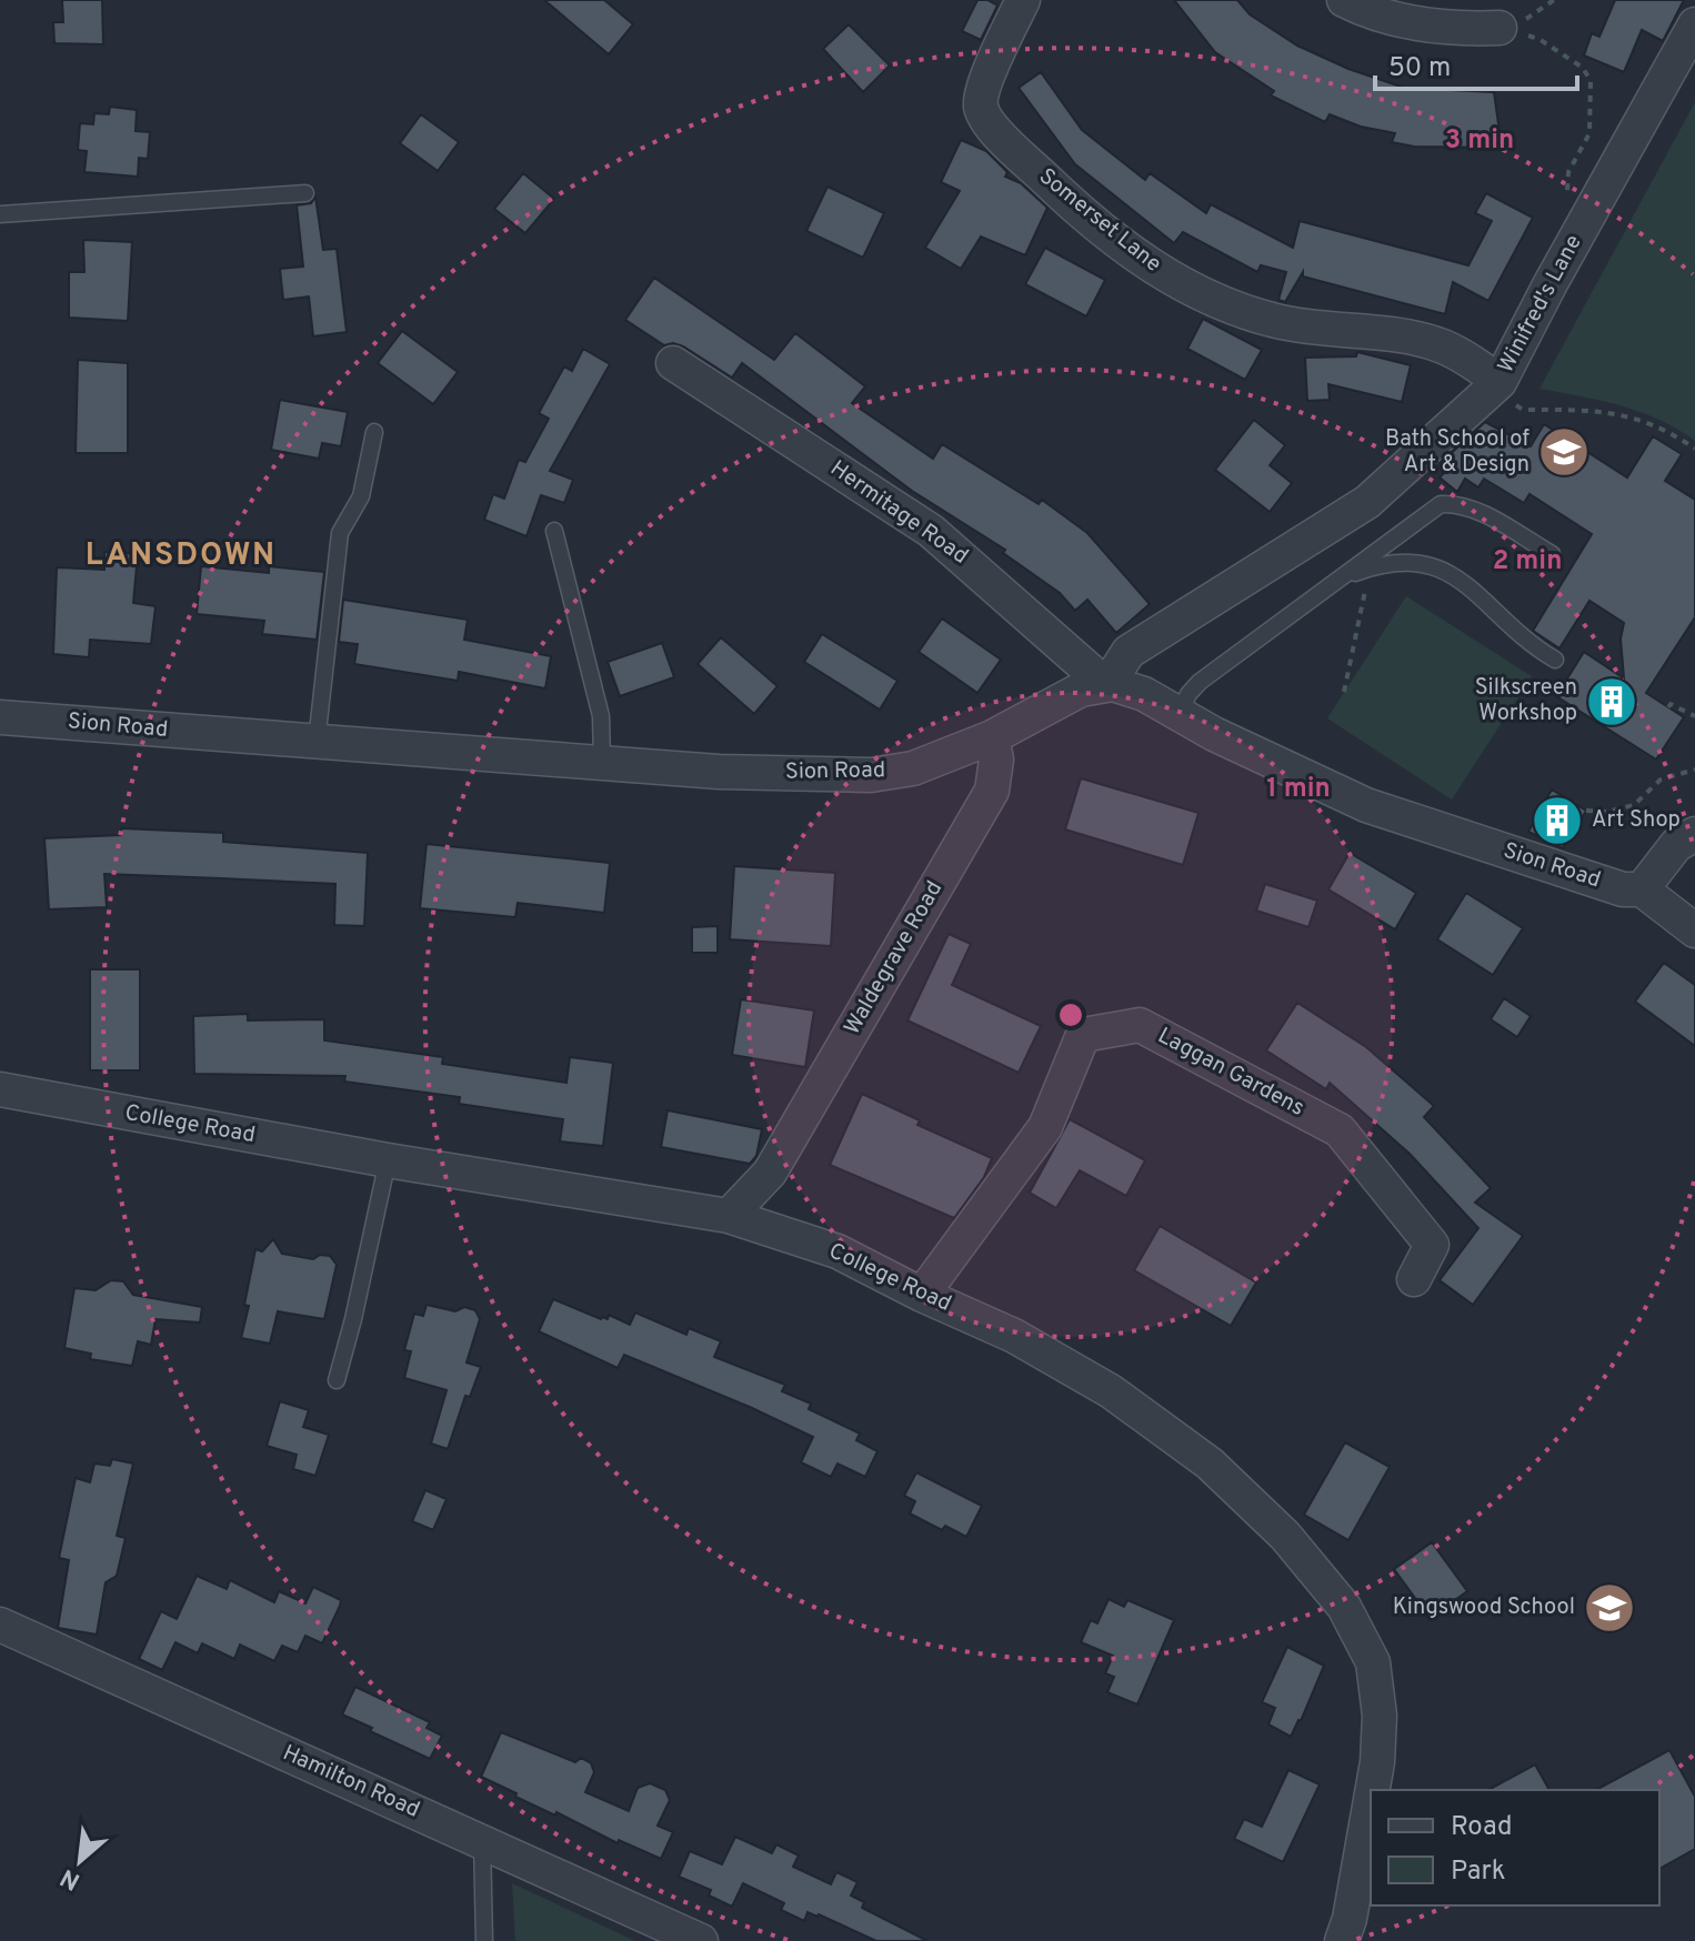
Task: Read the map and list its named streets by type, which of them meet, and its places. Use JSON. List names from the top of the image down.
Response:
{
  "streets": {
    "street": [
      "Somerset Lane",
      "Winifred's Lane",
      "Hermitage Road",
      "Sion Road",
      "Waldegrave Road",
      "Laggan Gardens",
      "College Road",
      "Hamilton Road"
    ]
  },
  "crossings": [
    ["Somerset Lane", "Winifred's Lane"],
    ["Winifred's Lane", "Hermitage Road"],
    ["Winifred's Lane", "Sion Road"],
    ["Hermitage Road", "Sion Road"],
    ["Sion Road", "Waldegrave Road"],
    ["Waldegrave Road", "College Road"],
    ["Laggan Gardens", "College Road"]
  ],
  "districts": ["LANSDOWN"],
  "places": {
    "school or university": ["Bath School of Art & Design", "Kingswood School"],
    "building": ["Silkscreen Workshop", "Art Shop"]
  },
  "legend": ["Road", "Park"],
  "scale_bar": "50 m",
  "north": "bottom left",
  "rings": ["3 min", "2 min", "1 min"]
}
